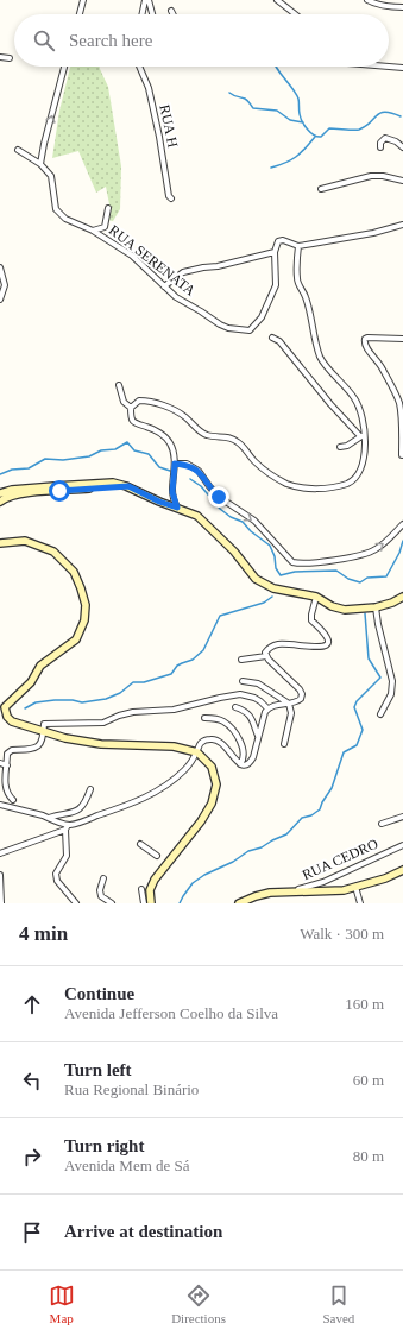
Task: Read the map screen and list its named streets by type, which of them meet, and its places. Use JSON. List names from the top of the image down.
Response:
{
  "streets": {
    "street": ["RUA H", "RUA SERENATA", "RUA CEDRO"]
  },
  "page": {
    "search": "Search here",
    "heading": ["4 min", "Walk · 300 m"],
    "list": [
      ["Continue", "Avenida Jefferson Coelho da Silva", "160 m"],
      ["Turn left", "Rua Regional Binário", "60 m"],
      ["Turn right", "Avenida Mem de Sá", "80 m"],
      "Arrive at destination"
    ],
    "nav": ["Map", "Directions", "Saved"]
  }
}
